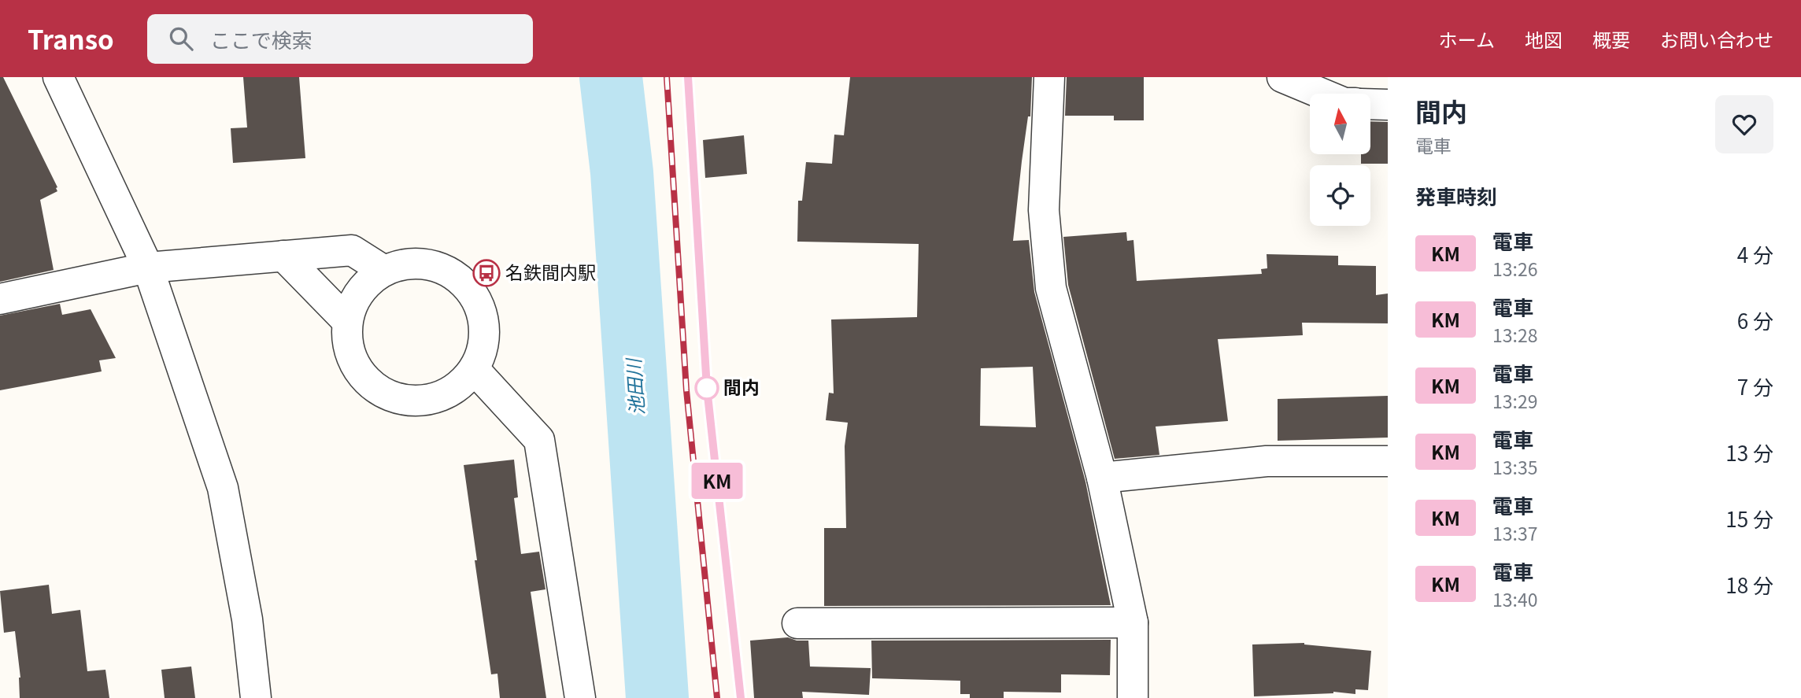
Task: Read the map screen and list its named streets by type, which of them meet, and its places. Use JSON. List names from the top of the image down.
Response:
{
  "water": ["池田川"],
  "places": {
    "bus stop": ["名鉄間内駅"],
    "other": ["間内"]
  },
  "north": "top",
  "page": {
    "header": "Transo",
    "search": "ここで検索",
    "nav": [
      "ホーム",
      "地図",
      "概要",
      "お問い合わせ"
    ],
    "on_map": "KM",
    "heading": [
      ["間内", "電車"],
      "発車時刻"
    ],
    "list": [
      {
        "mark": "KM",
        "name": "電車",
        "note": "13:26",
        "value": "4 分"
      },
      {
        "mark": "KM",
        "name": "電車",
        "note": "13:28",
        "value": "6 分"
      },
      {
        "mark": "KM",
        "name": "電車",
        "note": "13:29",
        "value": "7 分"
      },
      {
        "mark": "KM",
        "name": "電車",
        "note": "13:35",
        "value": "13 分"
      },
      {
        "mark": "KM",
        "name": "電車",
        "note": "13:37",
        "value": "15 分"
      },
      {
        "mark": "KM",
        "name": "電車",
        "note": "13:40",
        "value": "18 分"
      }
    ]
  }
}
